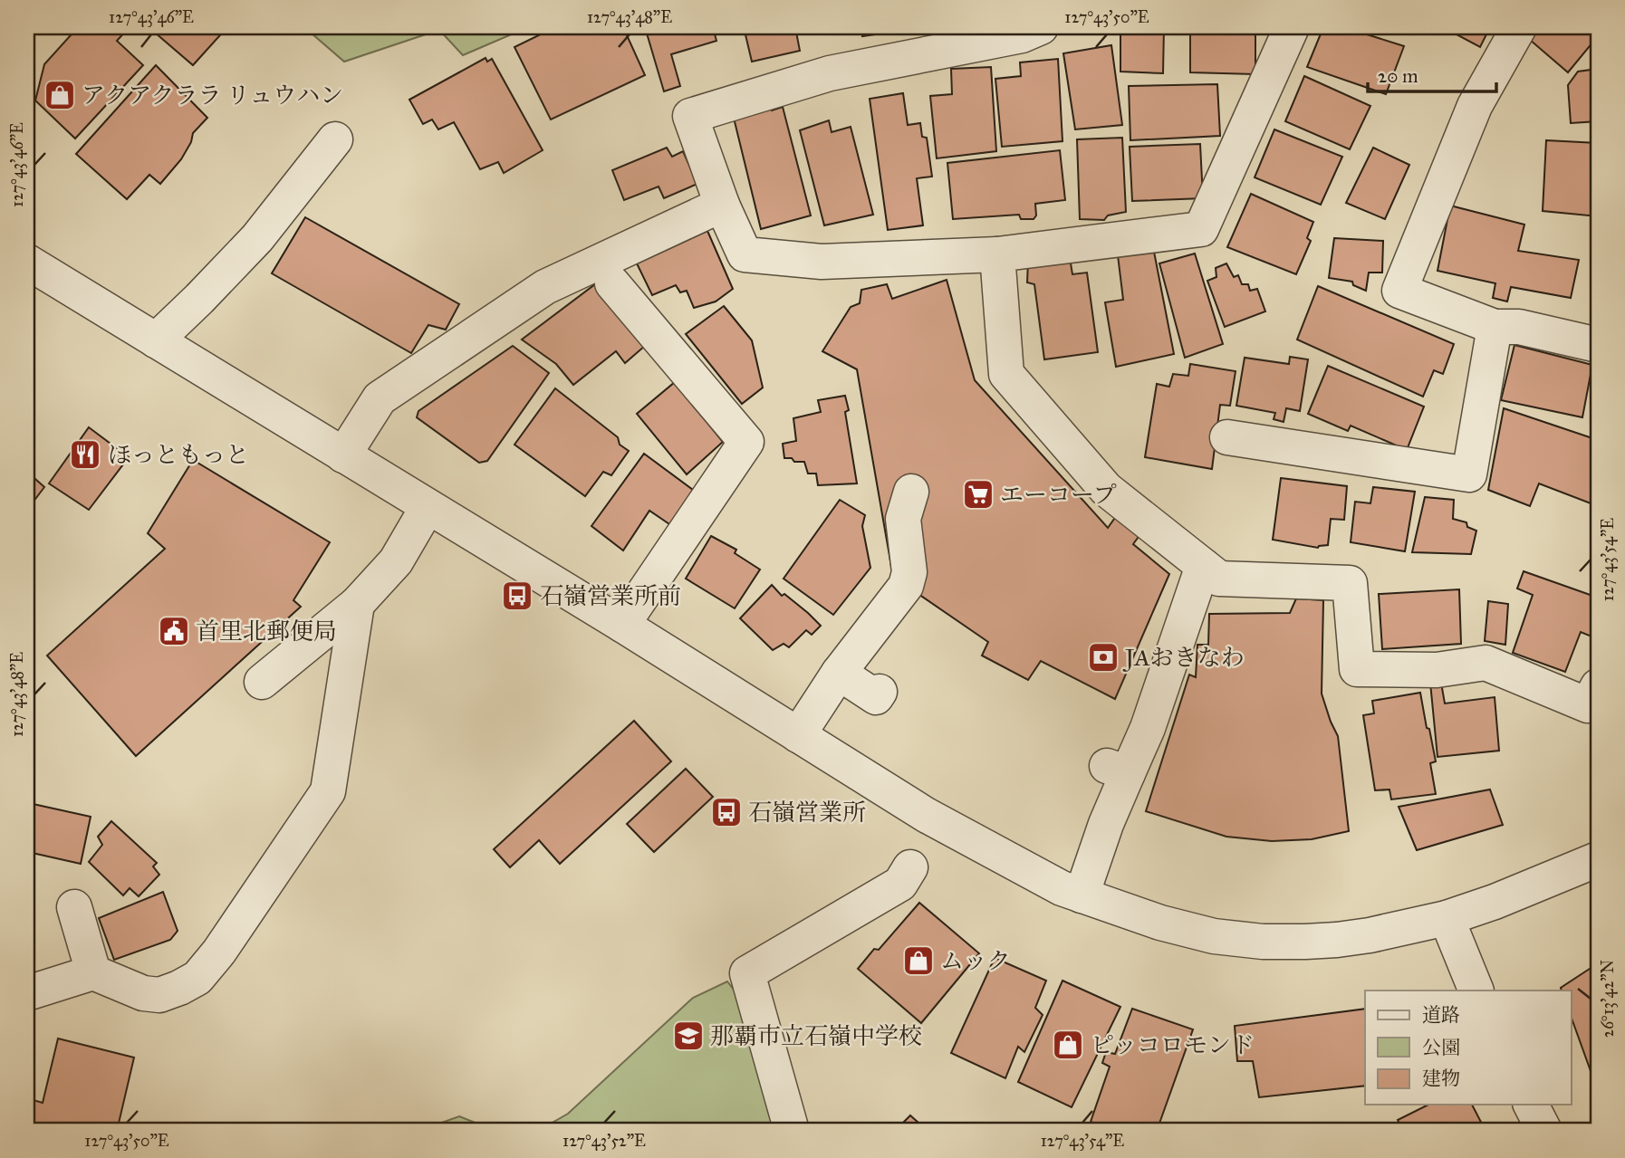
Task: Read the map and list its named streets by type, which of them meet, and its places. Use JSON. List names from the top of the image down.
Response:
{
  "places": {
    "shop": ["アクアクララ リュウハン", "ムック", "ピッコロモンド"],
    "restaurant": ["ほっともっと"],
    "supermarket": ["エーコープ"],
    "bus stop": ["石嶺営業所前", "石嶺営業所"],
    "public building": ["首里北郵便局"],
    "bank": ["JAおきなわ"],
    "school or university": ["那覇市立石嶺中学校"]
  },
  "legend": ["道路", "公園", "建物"],
  "scale_bar": "20 m",
  "coordinates": [
    "127°43'46\"E",
    "127°43'48\"E",
    "127°43'50\"E",
    "127°43'54\"E",
    "26°13'42\"N",
    "127°43'52\"E"
  ]
}
